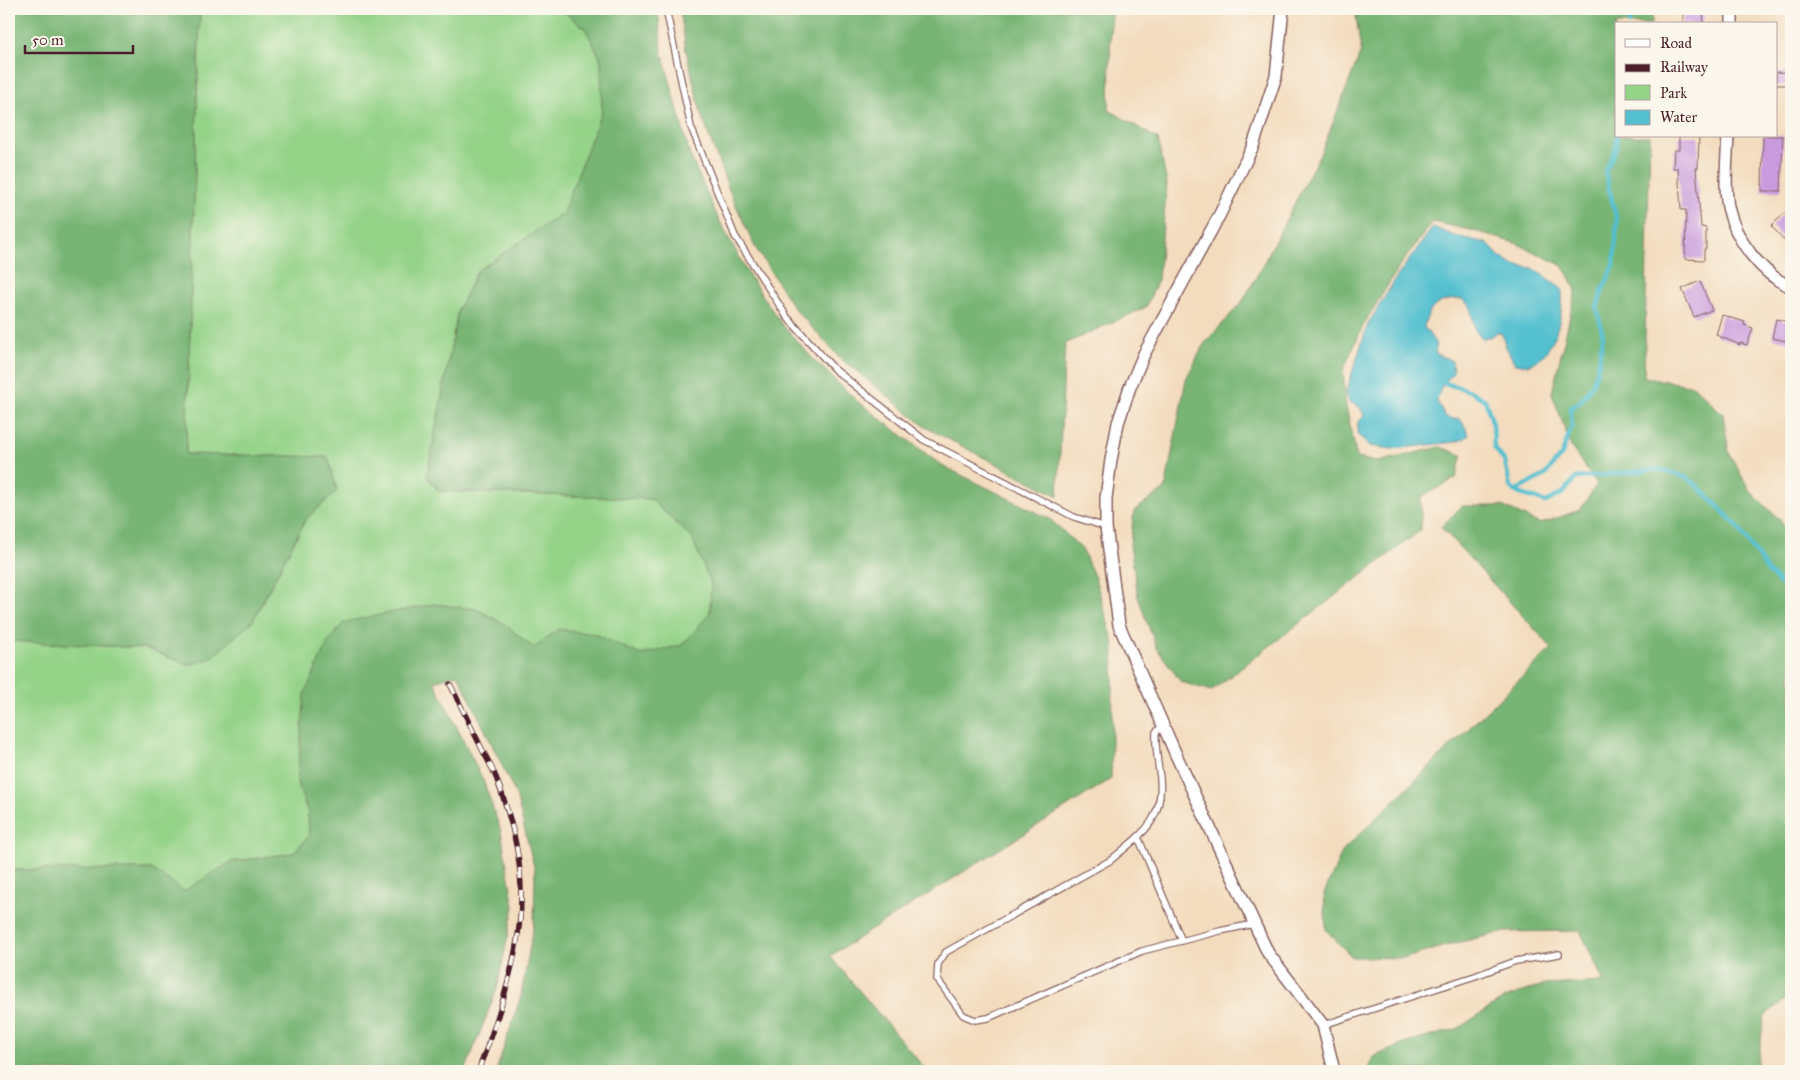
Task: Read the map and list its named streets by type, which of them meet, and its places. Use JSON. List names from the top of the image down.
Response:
{
  "legend": [
    "Road",
    "Railway",
    "Park",
    "Water"
  ],
  "scale_bar": "50 m"
}
